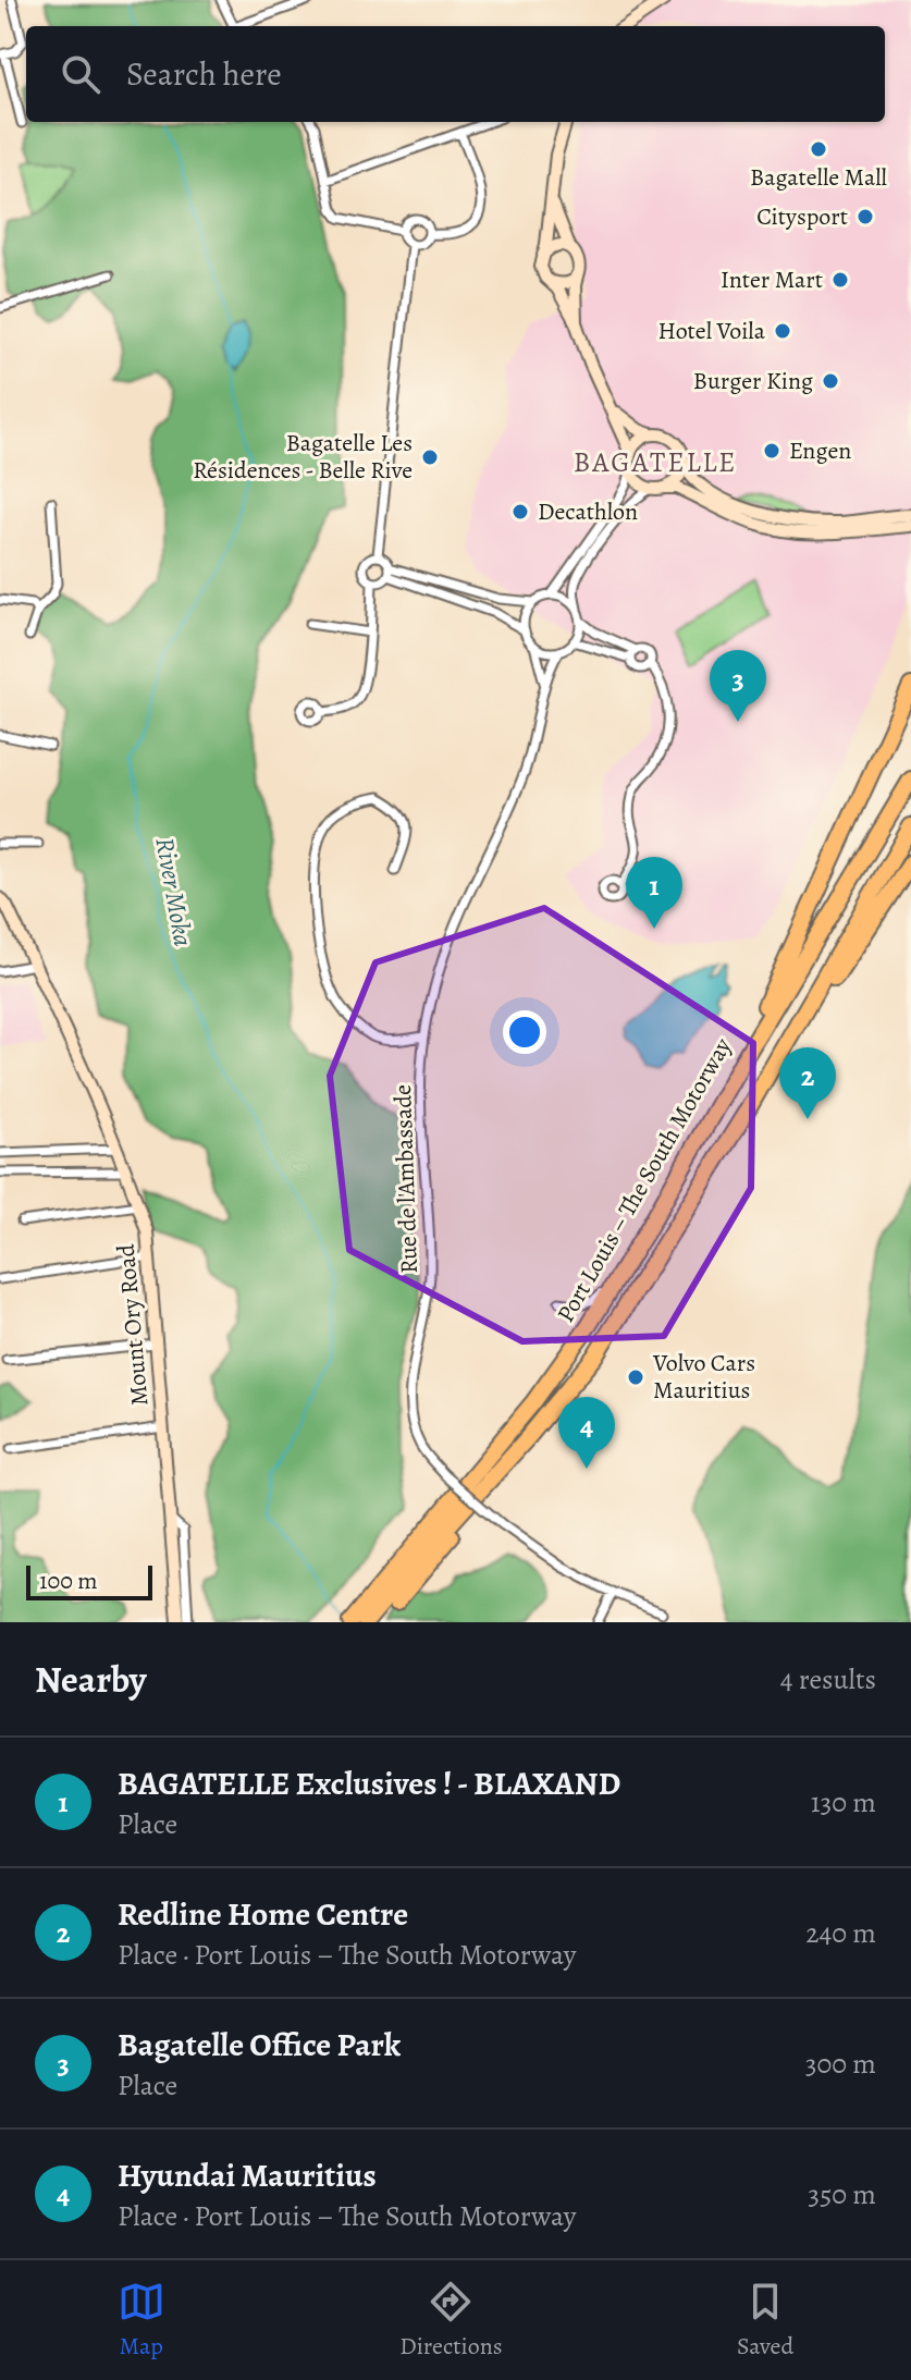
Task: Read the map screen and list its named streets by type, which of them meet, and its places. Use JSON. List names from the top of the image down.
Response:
{
  "streets": {
    "highway": ["Port Louis – The South Motorway"],
    "main road": ["Mount Ory Road"],
    "street": ["Rue de l'Ambassade"]
  },
  "districts": ["BAGATELLE"],
  "water": ["River Moka"],
  "places": [
    "Bagatelle Mall",
    "Citysport",
    "Inter Mart",
    "Hotel Voila",
    "Burger King",
    "Engen",
    "Bagatelle Les Résidences - Belle Rive",
    "Decathlon",
    "Volvo Cars Mauritius"
  ],
  "scale_bar": "100 m",
  "page": {
    "search": "Search here",
    "pins": [
      "3",
      "1",
      "2",
      "4"
    ],
    "scale": "100 m",
    "heading": ["Nearby", "4 results"],
    "list": [
      {
        "mark": "1",
        "name": "BAGATELLE Exclusives ! - BLAXAND",
        "note": "Place",
        "value": "130 m"
      },
      {
        "mark": "2",
        "name": "Redline Home Centre",
        "note": "Place · Port Louis – The South Motorway",
        "value": "240 m"
      },
      {
        "mark": "3",
        "name": "Bagatelle Office Park",
        "note": "Place",
        "value": "300 m"
      },
      {
        "mark": "4",
        "name": "Hyundai Mauritius",
        "note": "Place · Port Louis – The South Motorway",
        "value": "350 m"
      }
    ],
    "nav": ["Map", "Directions", "Saved"]
  }
}
